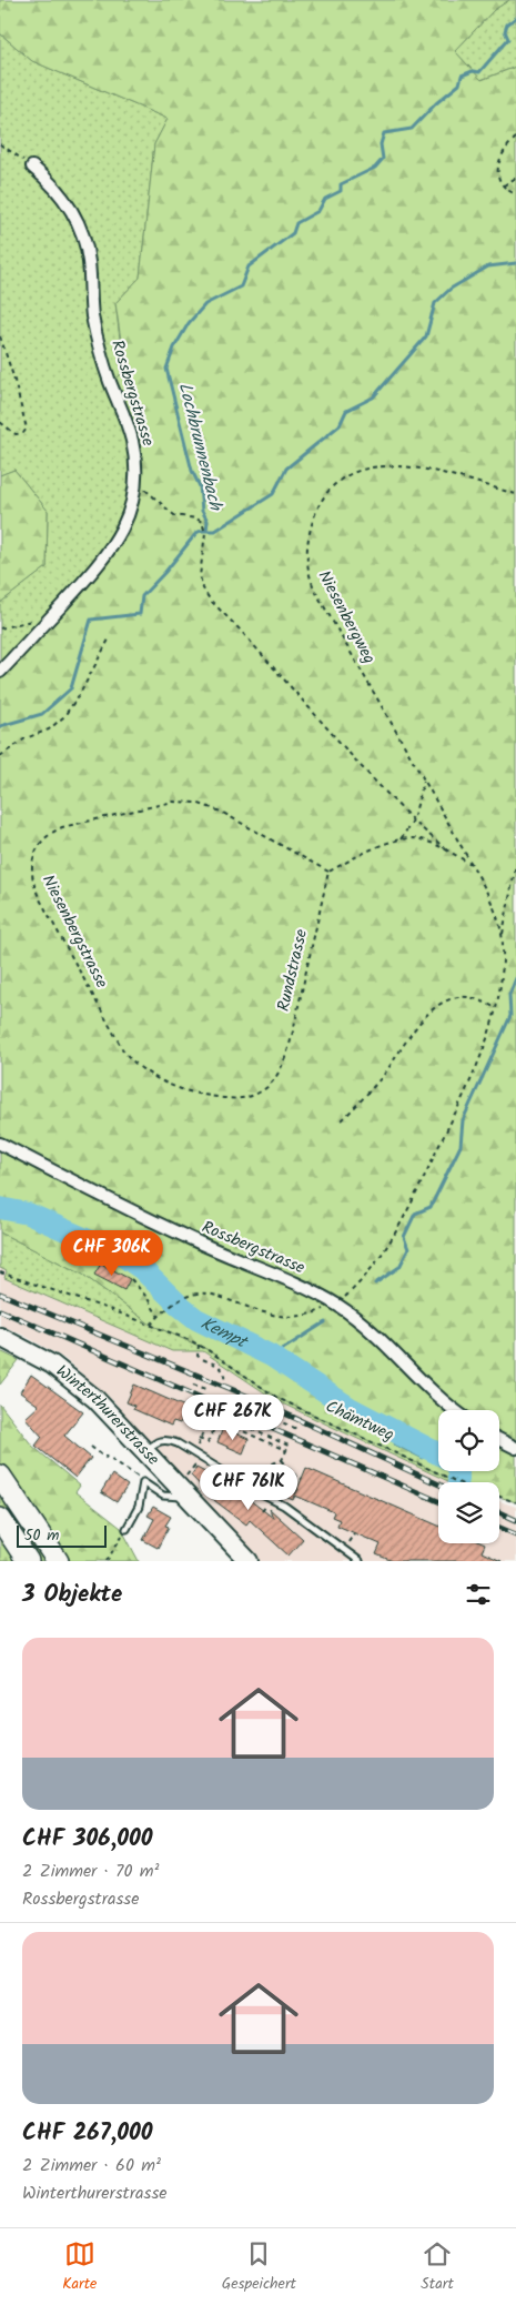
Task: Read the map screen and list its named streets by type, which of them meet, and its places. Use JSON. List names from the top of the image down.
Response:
{
  "streets": {
    "main road": ["Winterthurerstrasse"],
    "street": ["Rossbergstrasse"],
    "path": [
      "Niesenbergweg",
      "Niesenbergstrasse",
      "Rundstrasse",
      "Chämtweg"
    ]
  },
  "crossings": [
    ["Niesenbergstrasse", "Rundstrasse"]
  ],
  "water": ["Lochbrunnenbach", "Kempt"],
  "scale_bar": "50 m",
  "page": {
    "price": ["CHF 306K", "CHF 267K", "CHF 761K"],
    "scale": "50 m",
    "heading": "3 Objekte",
    "list": [
      {
        "name": "CHF 306,000",
        "note": "2 Zimmer · 70 m² · Rossbergstrasse"
      },
      {
        "name": "CHF 267,000",
        "note": "2 Zimmer · 60 m² · Winterthurerstrasse"
      }
    ],
    "tabs": ["Karte", "Gespeichert", "Start"]
  }
}
